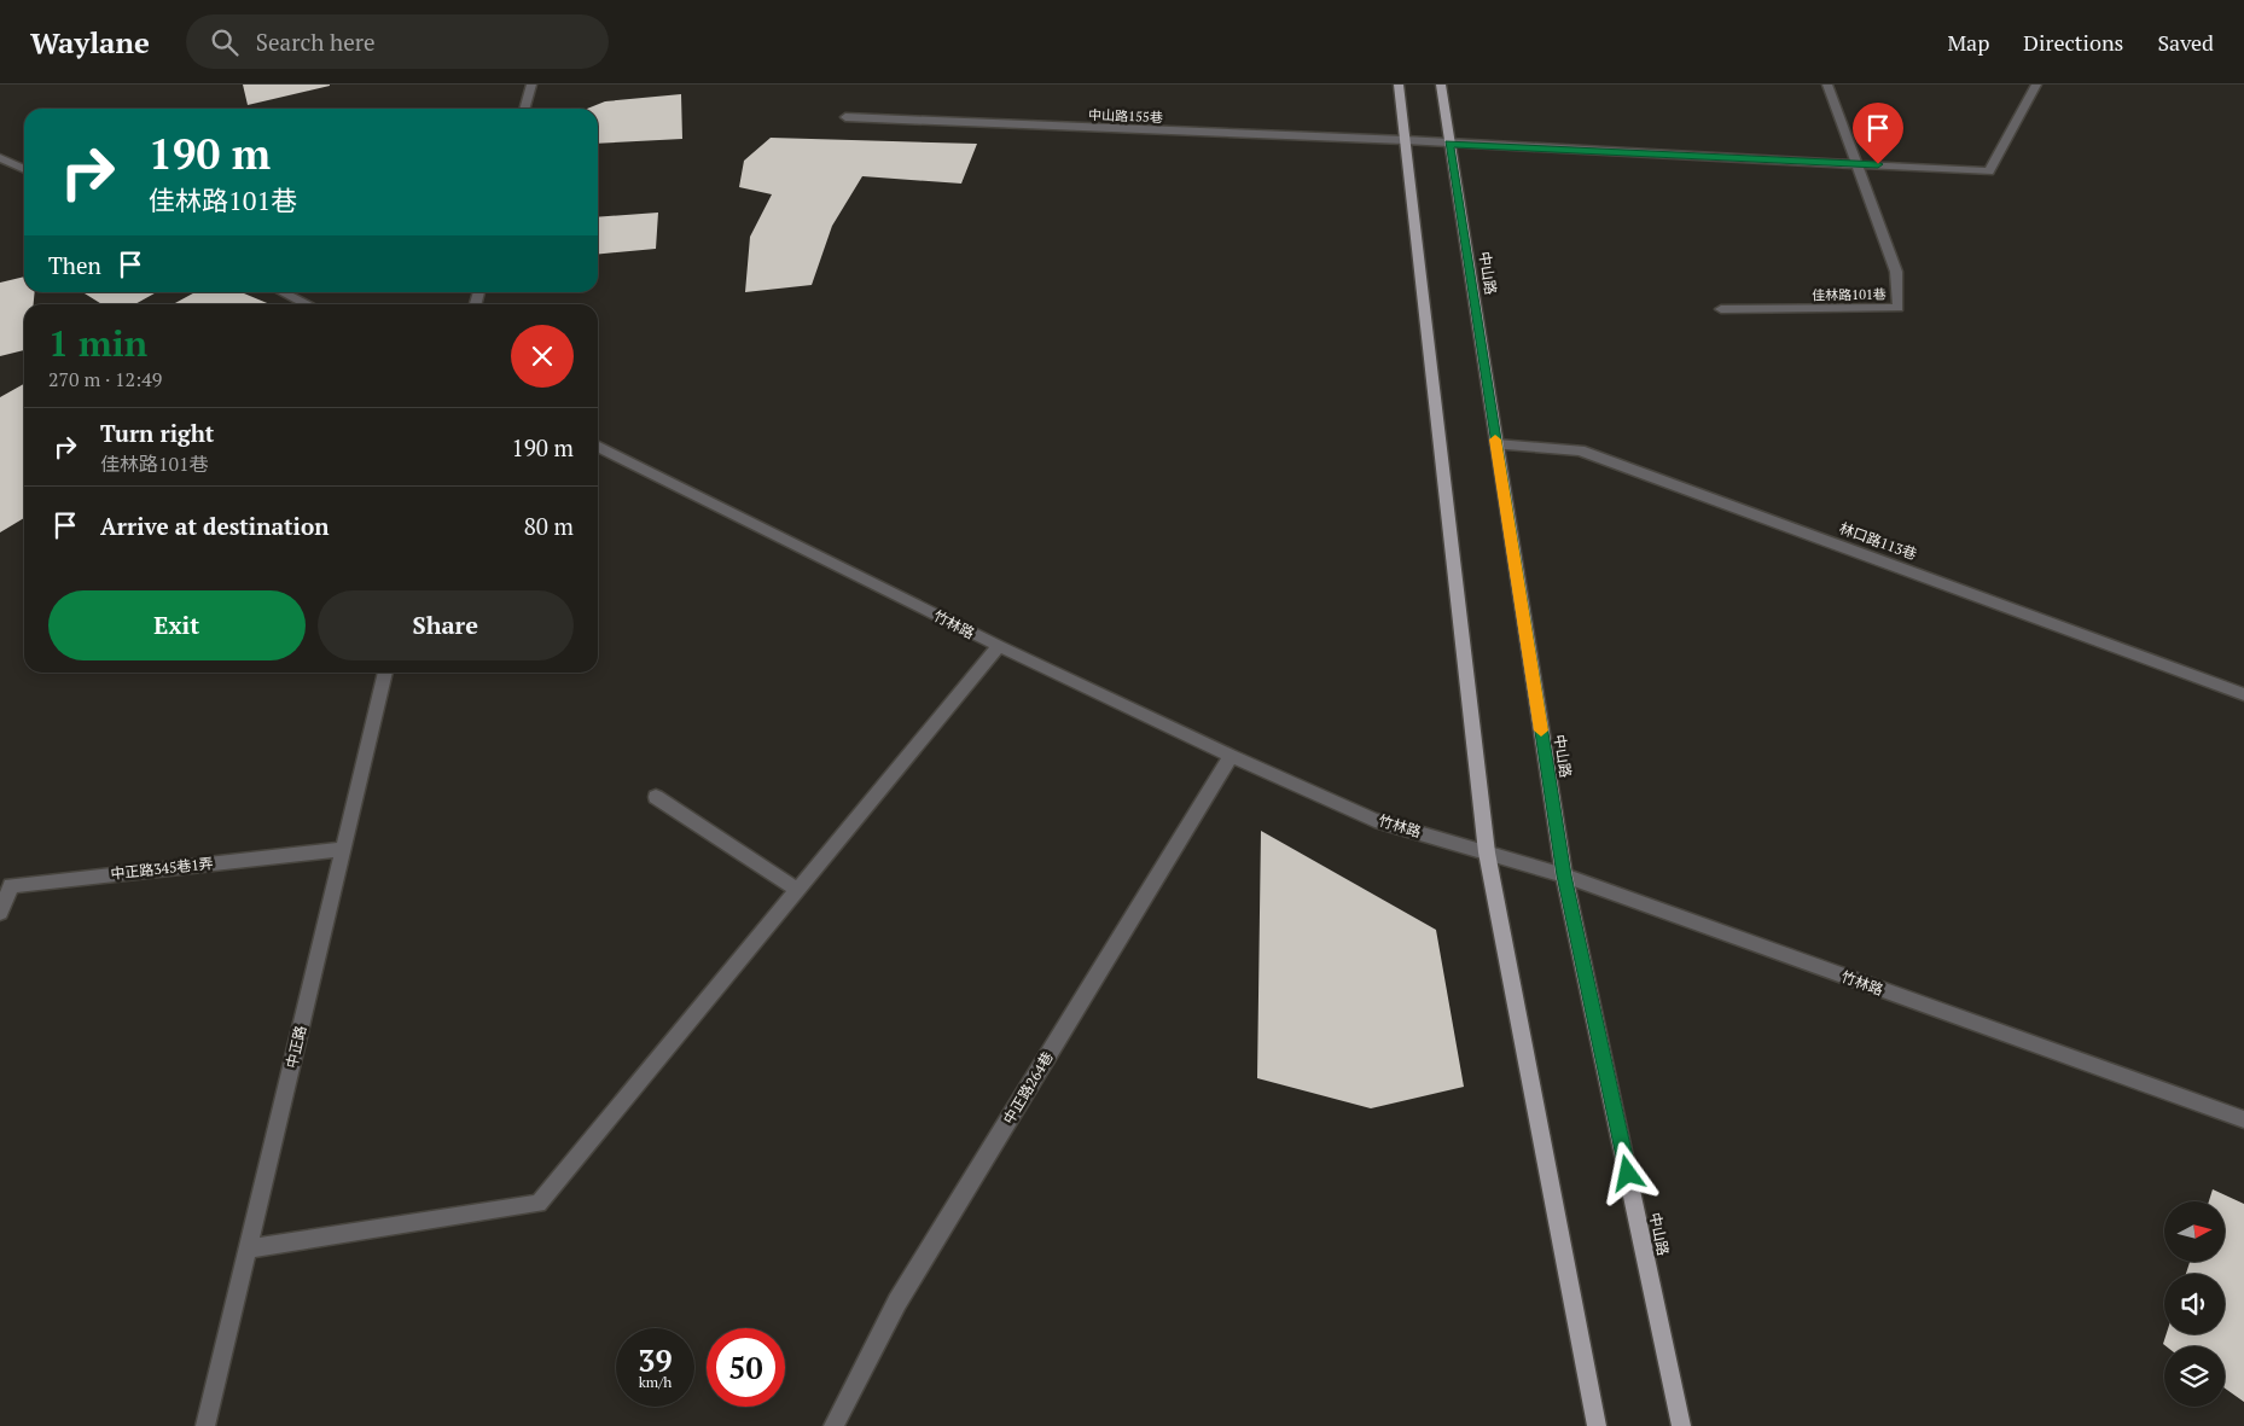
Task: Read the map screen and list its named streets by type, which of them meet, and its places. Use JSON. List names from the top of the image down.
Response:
{
  "streets": {
    "main road": ["中山路"],
    "street": [
      "中山路155巷",
      "佳林路101巷",
      "林口路113巷",
      "竹林路",
      "中正路345巷1弄",
      "中正路",
      "中正路264巷"
    ]
  },
  "crossings": [
    ["中山路", "林口路113巷"],
    ["中山路", "竹林路"],
    ["竹林路", "中正路264巷"],
    ["中正路345巷1弄", "中正路"]
  ],
  "north": "right",
  "page": {
    "header": "Waylane",
    "search": "Search here",
    "nav": ["Map", "Directions", "Saved"],
    "turn": ["190 m", "佳林路101巷"],
    "then": "Then",
    "heading": ["1 min", "270 m · 12:49"],
    "list": [
      {
        "name": "Turn right",
        "note": "佳林路101巷",
        "value": "190 m"
      },
      {
        "name": "Arrive at destination",
        "value": "80 m"
      }
    ],
    "buttons": ["Exit", "Share"],
    "speed": "39 km/h",
    "limit": "50"
  }
}
